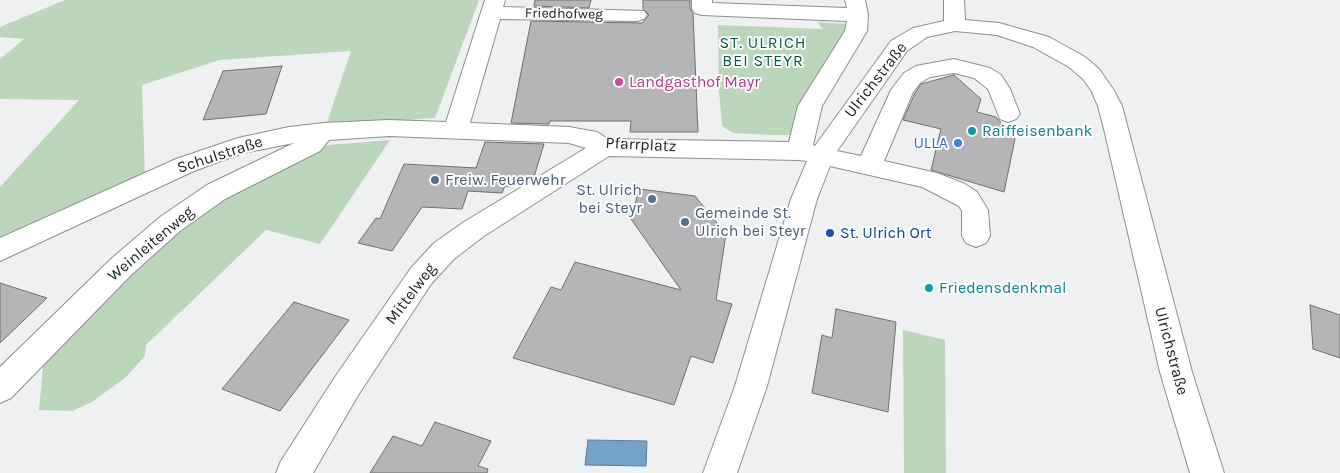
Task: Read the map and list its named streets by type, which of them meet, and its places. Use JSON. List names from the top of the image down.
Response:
{
  "streets": {
    "street": [
      "Friedhofweg",
      "Ulrichstraße",
      "Pfarrplatz",
      "Schulstraße",
      "Weinleitenweg",
      "Mittelweg"
    ]
  },
  "crossings": [
    ["Friedhofweg", "Pfarrplatz"],
    ["Friedhofweg", "Schulstraße"],
    ["Ulrichstraße", "Pfarrplatz"],
    ["Pfarrplatz", "Schulstraße"],
    ["Pfarrplatz", "Mittelweg"],
    ["Schulstraße", "Weinleitenweg"]
  ],
  "districts": ["ST. ULRICH BEI STEYR"],
  "places": [
    "Landgasthof Mayr",
    "Raiffeisenbank",
    "ULLA",
    "Freiw. Feuerwehr",
    "St. Ulrich bei Steyr",
    "Gemeinde St. Ulrich bei Steyr",
    "St. Ulrich Ort",
    "Friedensdenkmal"
  ]
}
